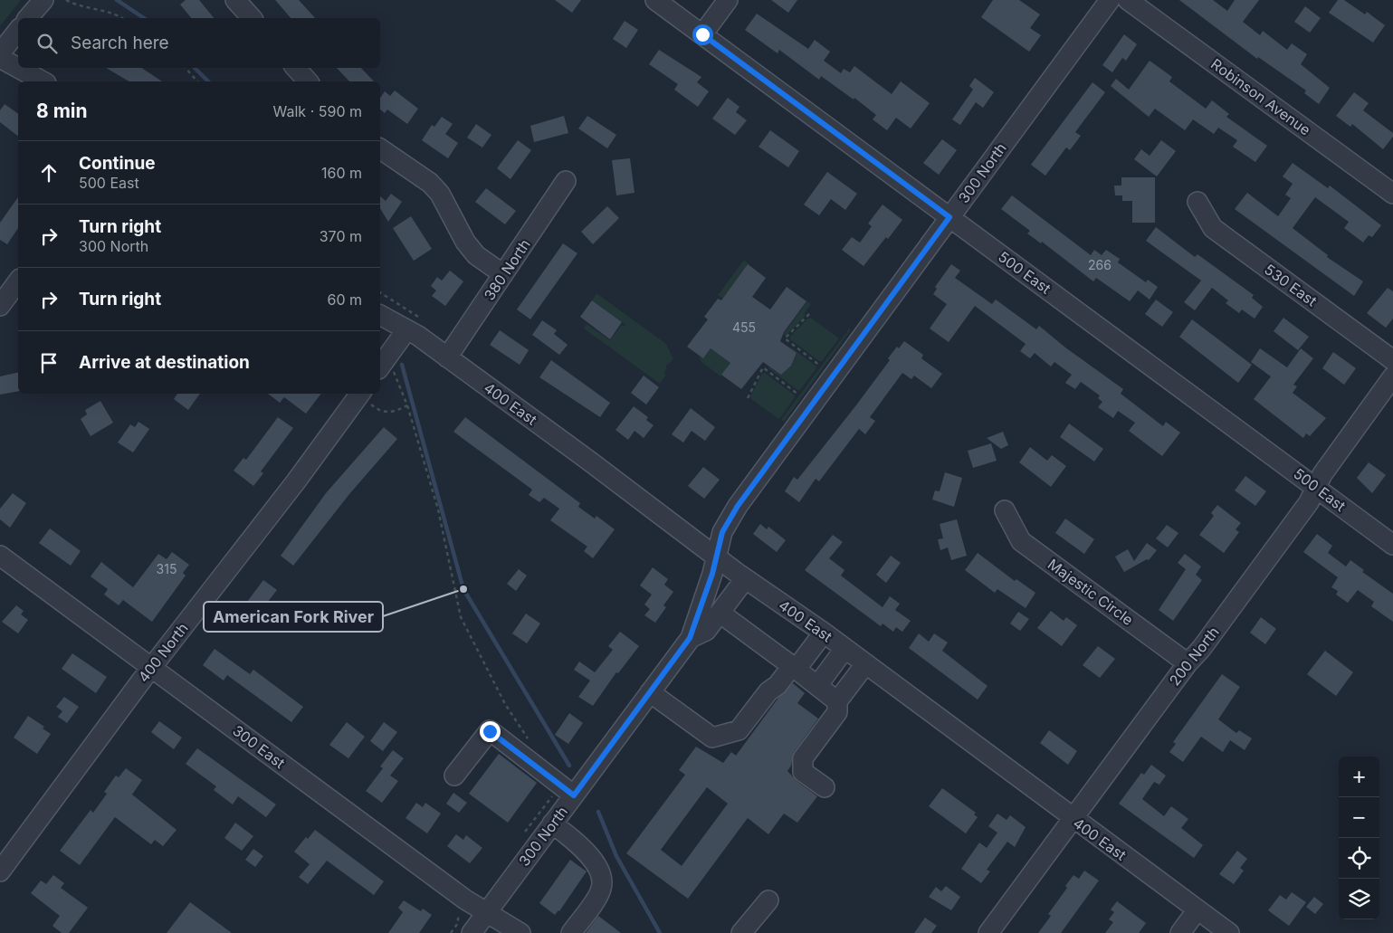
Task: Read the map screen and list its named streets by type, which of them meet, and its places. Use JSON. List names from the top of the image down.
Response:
{
  "streets": {
    "street": [
      "Robinson Avenue",
      "300 North",
      "380 North",
      "500 East",
      "530 East",
      "400 East",
      "Majestic Circle",
      "400 North",
      "200 North",
      "300 East"
    ]
  },
  "crossings": [
    ["300 North", "500 East"],
    ["300 North", "400 East"],
    ["300 North", "300 East"],
    ["380 North", "400 East"],
    ["500 East", "200 North"],
    ["400 East", "200 North"],
    ["Majestic Circle", "200 North"],
    ["400 North", "300 East"]
  ],
  "places": ["American Fork River"],
  "house_numbers": ["266", "455", "315"],
  "page": {
    "search": "Search here",
    "heading": ["8 min", "Walk · 590 m"],
    "list": [
      ["Continue", "500 East", "160 m"],
      ["Turn right", "300 North", "370 m"],
      ["Turn right", "60 m"],
      "Arrive at destination"
    ],
    "map_buttons": ["+", "−"]
  }
}
